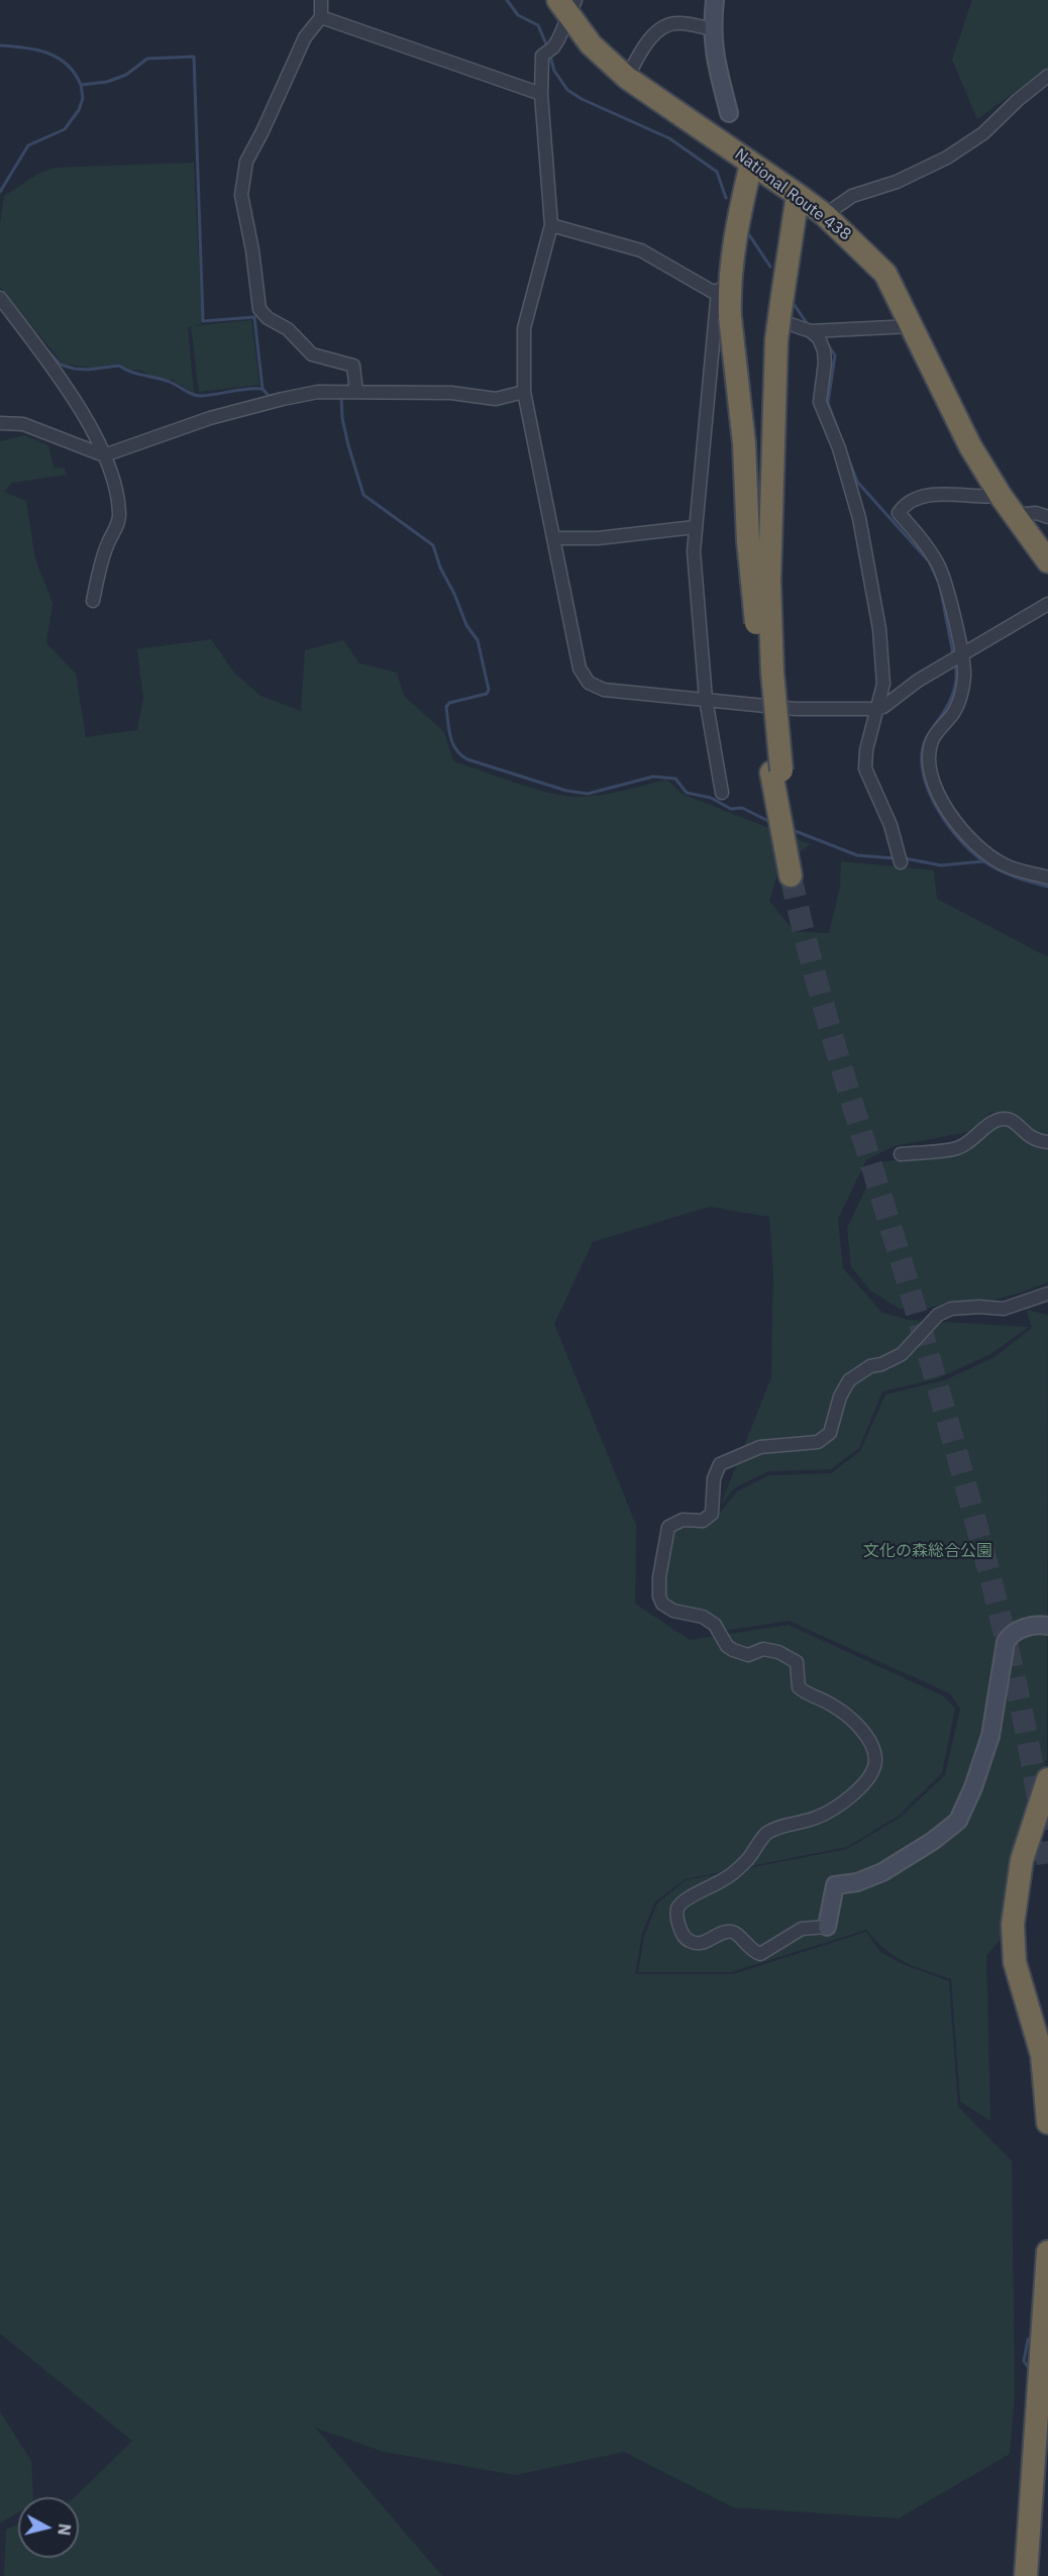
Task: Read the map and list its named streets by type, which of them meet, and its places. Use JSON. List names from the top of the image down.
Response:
{
  "streets": {
    "highway": ["National Route 438"]
  },
  "parks": ["文化の森総合公園"],
  "north": "right"
}
